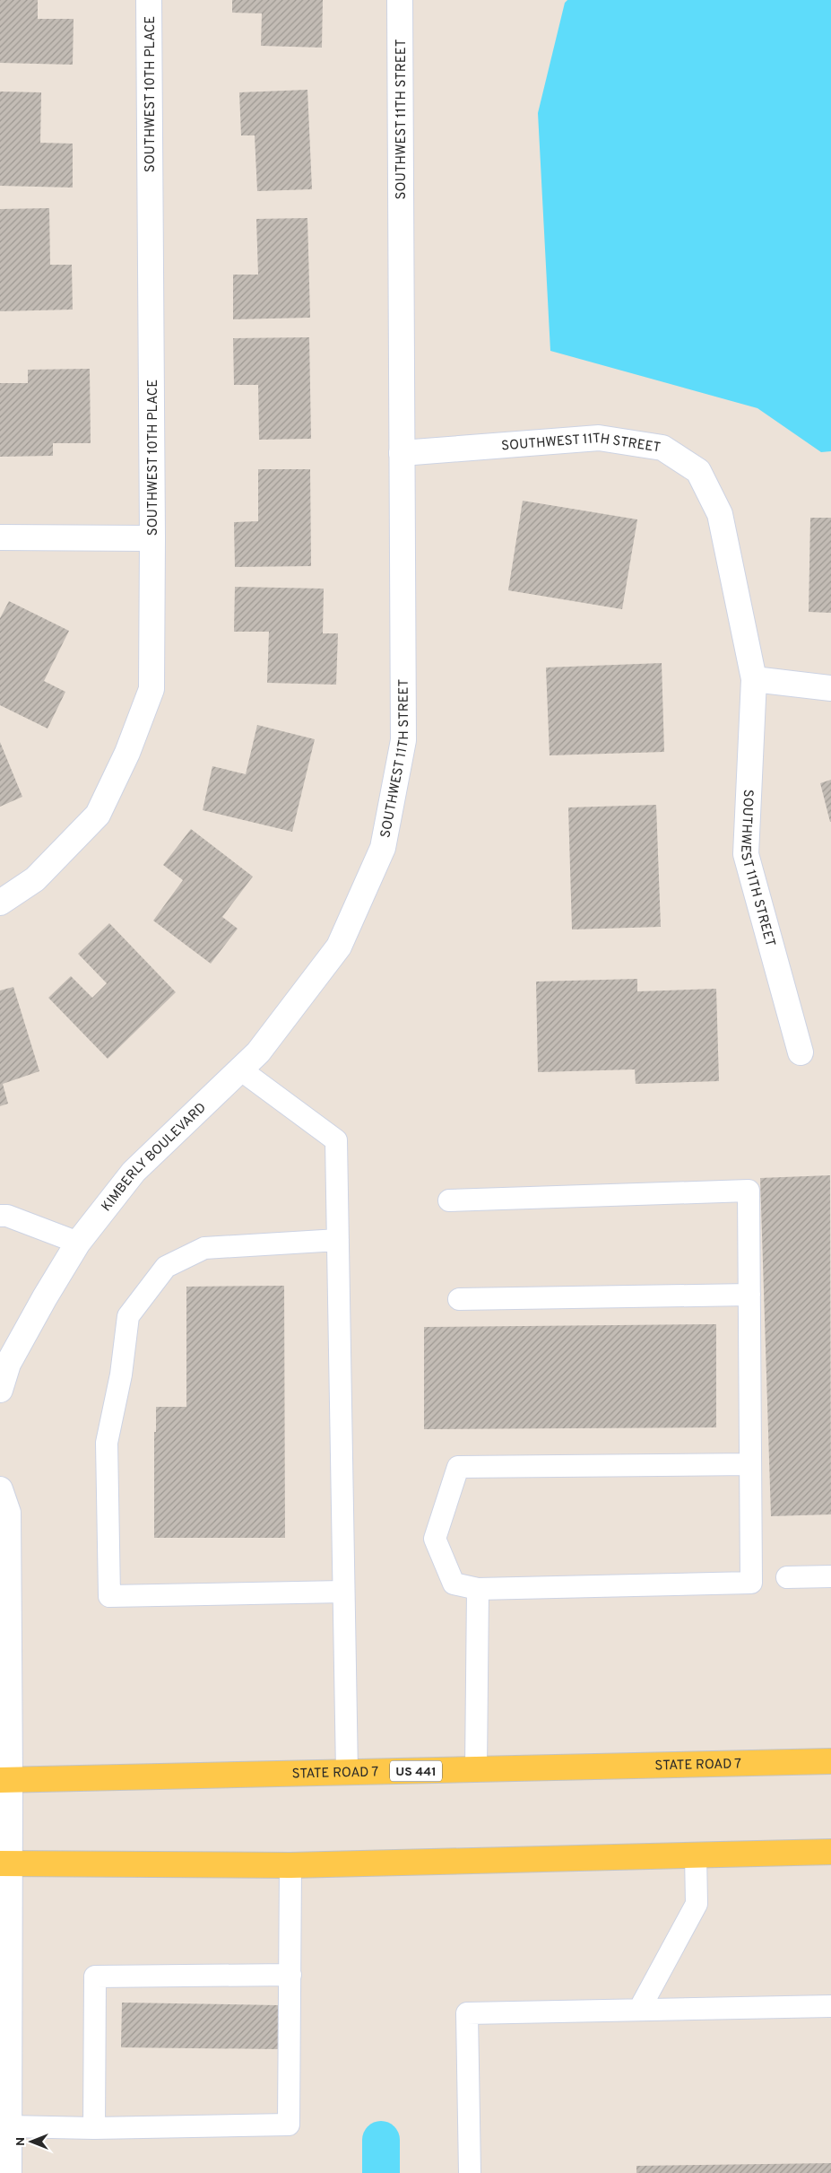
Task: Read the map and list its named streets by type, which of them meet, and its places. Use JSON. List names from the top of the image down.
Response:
{
  "streets": {
    "main road": ["STATE ROAD 7", "US 441"],
    "street": ["SOUTHWEST 10TH PLACE", "SOUTHWEST 11TH STREET", "KIMBERLY BOULEVARD"]
  },
  "crossings": [
    ["SOUTHWEST 11TH STREET", "KIMBERLY BOULEVARD"]
  ],
  "north": "left"
}
